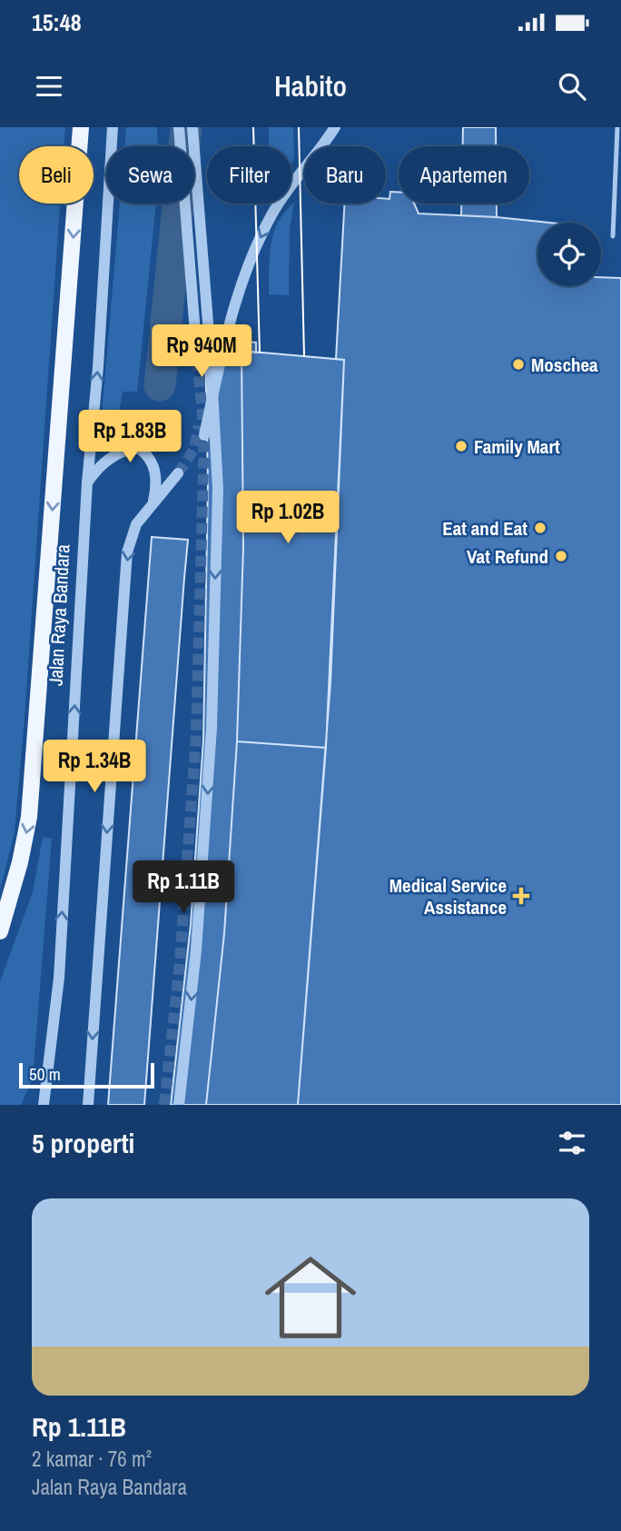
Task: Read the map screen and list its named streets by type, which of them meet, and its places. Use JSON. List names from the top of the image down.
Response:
{
  "streets": {
    "main road": ["Jalan Raya Bandara"]
  },
  "places": {
    "other": [
      "Moschea",
      "Family Mart",
      "Eat and Eat",
      "Vat Refund"
    ],
    "health": ["Medical Service Assistance"]
  },
  "scale_bar": "50 m",
  "page": {
    "status": "15:48",
    "header": "Habito",
    "chip": [
      "Beli",
      "Sewa",
      "Filter",
      "Baru",
      "Apartemen"
    ],
    "price": [
      "Rp 940M",
      "Rp 1.83B",
      "Rp 1.02B",
      "Rp 1.34B",
      "Rp 1.11B"
    ],
    "scale": "50 m",
    "heading": "5 properti",
    "list": [
      {
        "name": "Rp 1.11B",
        "note": "2 kamar · 76 m² · Jalan Raya Bandara"
      }
    ]
  }
}
